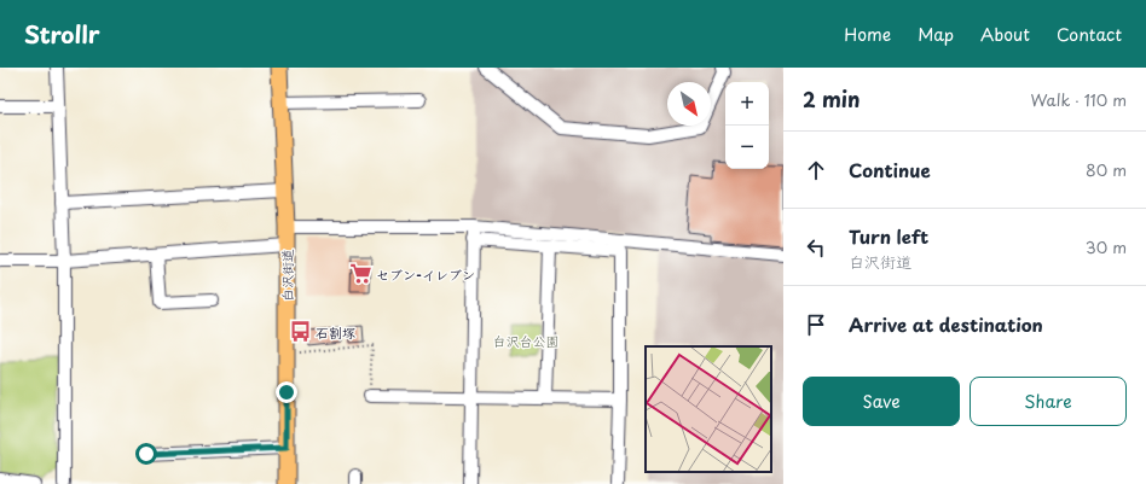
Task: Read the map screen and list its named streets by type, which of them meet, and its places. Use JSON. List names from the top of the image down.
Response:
{
  "streets": {
    "main road": ["白沢街道"]
  },
  "parks": ["白沢台公園"],
  "places": {
    "supermarket": ["セブン-イレブン"],
    "bus stop": ["石割塚"]
  },
  "north": "bottom right",
  "page": {
    "header": "Strollr",
    "nav": [
      "Home",
      "Map",
      "About",
      "Contact"
    ],
    "heading": ["2 min", "Walk · 110 m"],
    "map_buttons": ["+", "−"],
    "list": [
      ["Continue", "80 m"],
      ["Turn left", "白沢街道", "30 m"],
      "Arrive at destination"
    ],
    "buttons": ["Save", "Share"]
  }
}
